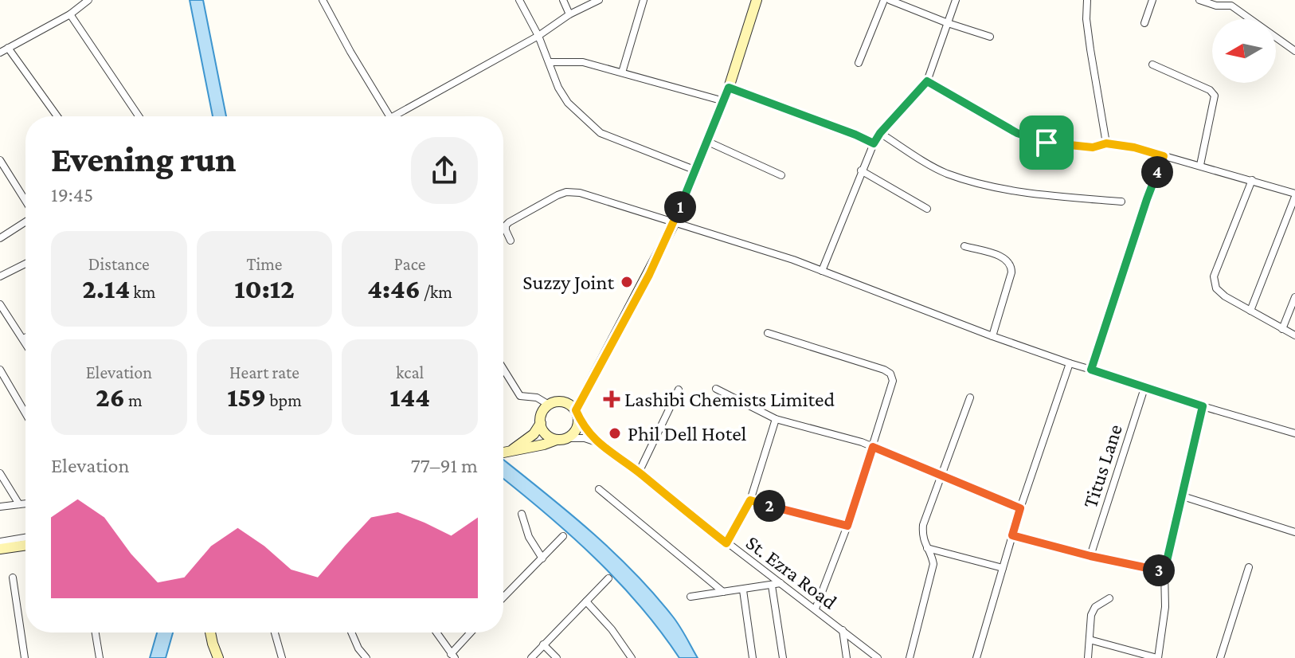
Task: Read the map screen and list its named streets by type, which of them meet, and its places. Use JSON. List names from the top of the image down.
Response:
{
  "streets": {
    "street": ["Titus Lane", "St. Ezra Road"]
  },
  "places": {
    "other": ["Suzzy Joint", "Phil Dell Hotel"],
    "health": ["Lashibi Chemists Limited"]
  },
  "north": "left",
  "page": {
    "heading": ["Evening run", "19:45"],
    "pins": [
      "4",
      "1",
      "2",
      "3"
    ],
    "stats": [
      ["Distance", "2.14 km"],
      ["Time", "10:12"],
      ["Pace", "4:46 /km"],
      ["Elevation", "26 m"],
      ["Heart rate", "159 bpm"],
      ["kcal", "144"]
    ],
    "chart": ["Elevation", "77–91 m"]
  }
}
